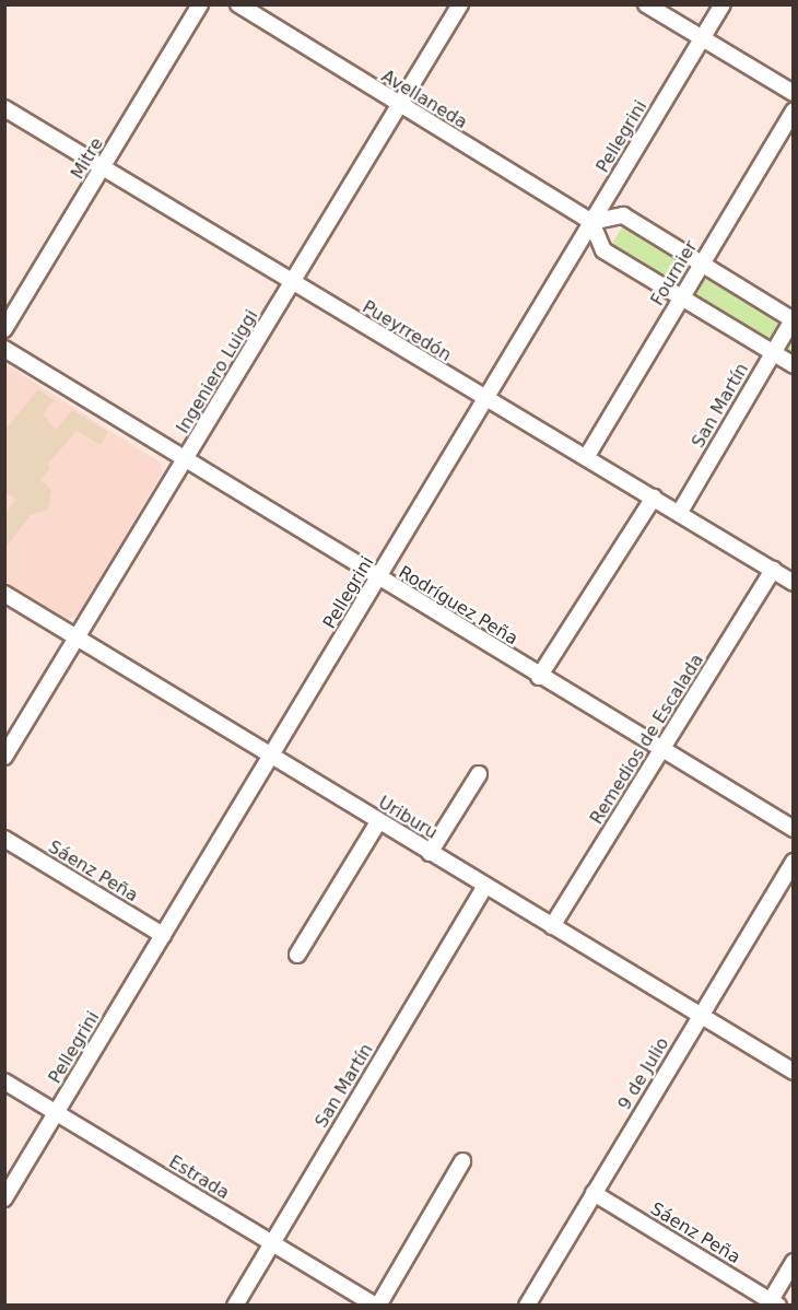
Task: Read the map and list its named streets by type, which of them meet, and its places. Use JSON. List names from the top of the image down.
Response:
{
  "streets": {
    "street": [
      "Avellaneda",
      "Pellegrini",
      "Mitre",
      "Fournier",
      "Pueyrredón",
      "Ingeniero Luiggi",
      "San Martín",
      "Rodríguez Peña",
      "Remedios de Escalada",
      "Uriburu",
      "Sáenz Peña",
      "9 de Julio",
      "Estrada"
    ]
  },
  "crossings": [
    ["Avellaneda", "Pellegrini"],
    ["Avellaneda", "Ingeniero Luiggi"],
    ["Pellegrini", "Pueyrredón"],
    ["Pellegrini", "Rodríguez Peña"],
    ["Pellegrini", "Uriburu"],
    ["Pellegrini", "Sáenz Peña"],
    ["Pellegrini", "Estrada"],
    ["Mitre", "Pueyrredón"],
    ["Fournier", "Pueyrredón"],
    ["Pueyrredón", "Ingeniero Luiggi"],
    ["Pueyrredón", "San Martín"],
    ["Pueyrredón", "Remedios de Escalada"],
    ["Ingeniero Luiggi", "Rodríguez Peña"],
    ["Ingeniero Luiggi", "Uriburu"],
    ["San Martín", "Uriburu"],
    ["San Martín", "Estrada"],
    ["Rodríguez Peña", "Remedios de Escalada"],
    ["Remedios de Escalada", "Uriburu"],
    ["Uriburu", "9 de Julio"],
    ["Sáenz Peña", "9 de Julio"]
  ]
}
